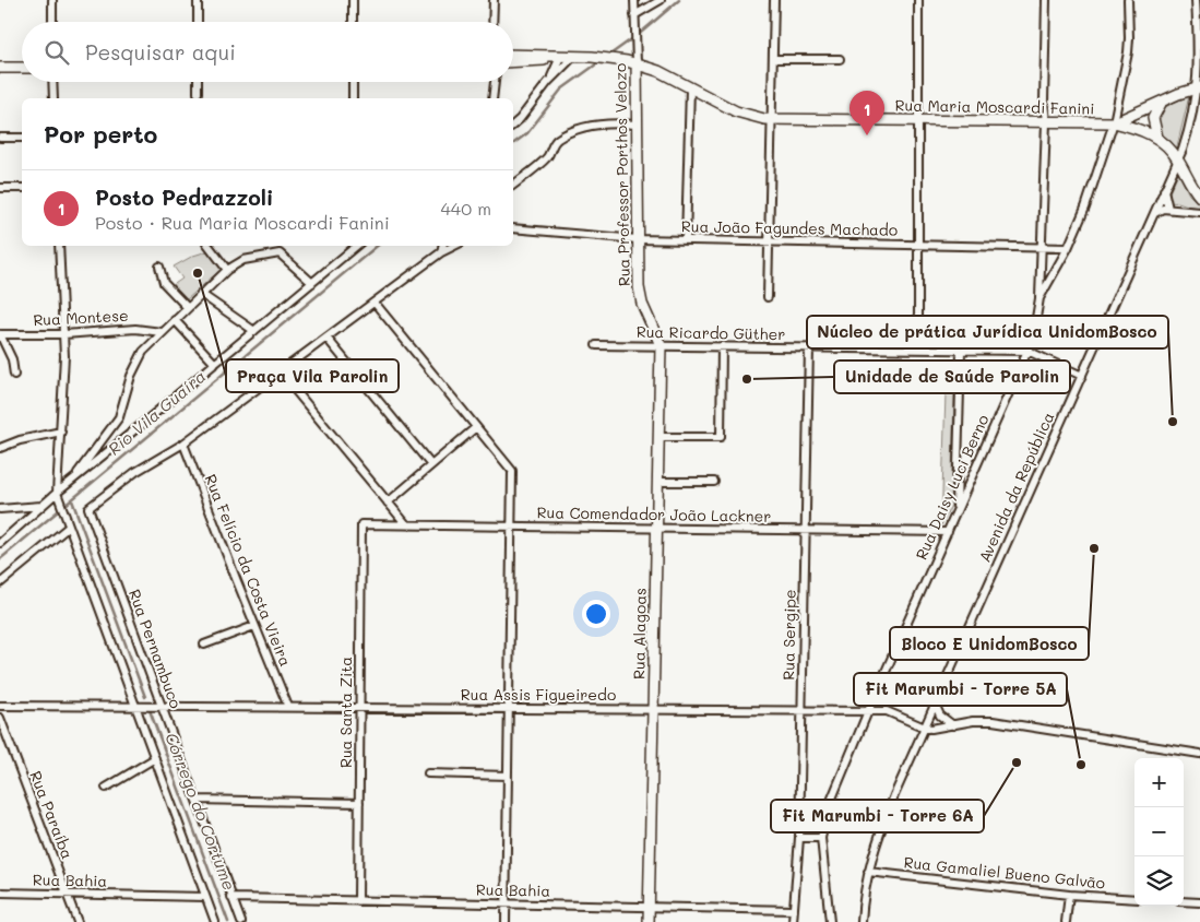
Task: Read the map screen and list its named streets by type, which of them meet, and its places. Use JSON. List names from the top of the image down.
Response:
{
  "streets": {
    "main road": ["Rua Maria Moscardi Fanini", "Rua Professor Porthos Velozo", "Rua Alagoas"],
    "street": [
      "Rua João Fagundes Machado",
      "Rua Montese",
      "Rua Ricardo Güther",
      "Rua Daisy Luci Berno",
      "Avenida da República",
      "Rua Comendador João Lackner",
      "Rua Felício da Costa Vieira",
      "Rua Sergipe",
      "Rua Pernambuco",
      "Rua Assis Figueiredo",
      "Rua Santa Zita",
      "Rua Paraíba",
      "Rua Gamaliel Bueno Galvão",
      "Rua Bahia"
    ]
  },
  "crossings": [
    ["Rua Maria Moscardi Fanini", "Rua Professor Porthos Velozo"],
    ["Rua Maria Moscardi Fanini", "Rua Daisy Luci Berno"],
    ["Rua Maria Moscardi Fanini", "Avenida da República"],
    ["Rua Professor Porthos Velozo", "Rua João Fagundes Machado"],
    ["Rua Professor Porthos Velozo", "Rua Ricardo Güther"],
    ["Rua Professor Porthos Velozo", "Rua Alagoas"],
    ["Rua João Fagundes Machado", "Rua Daisy Luci Berno"],
    ["Rua Ricardo Güther", "Rua Daisy Luci Berno"],
    ["Rua Ricardo Güther", "Avenida da República"],
    ["Rua Ricardo Güther", "Rua Alagoas"],
    ["Rua Ricardo Güther", "Rua Sergipe"],
    ["Rua Daisy Luci Berno", "Rua Comendador João Lackner"],
    ["Rua Daisy Luci Berno", "Rua Assis Figueiredo"],
    ["Avenida da República", "Rua Assis Figueiredo"],
    ["Avenida da República", "Rua Gamaliel Bueno Galvão"],
    ["Rua Comendador João Lackner", "Rua Alagoas"],
    ["Rua Comendador João Lackner", "Rua Sergipe"],
    ["Rua Comendador João Lackner", "Rua Santa Zita"],
    ["Rua Felício da Costa Vieira", "Rua Pernambuco"],
    ["Rua Felício da Costa Vieira", "Rua Assis Figueiredo"],
    ["Rua Alagoas", "Rua Assis Figueiredo"],
    ["Rua Alagoas", "Rua Bahia"],
    ["Rua Sergipe", "Rua Assis Figueiredo"],
    ["Rua Sergipe", "Rua Bahia"],
    ["Rua Pernambuco", "Rua Assis Figueiredo"],
    ["Rua Pernambuco", "Rua Bahia"],
    ["Rua Assis Figueiredo", "Rua Santa Zita"],
    ["Rua Santa Zita", "Rua Bahia"],
    ["Rua Paraíba", "Rua Bahia"]
  ],
  "water": ["Rio Vila Guaíra", "Córrego do Cortume"],
  "places": [
    "Praça Vila Parolin",
    "Unidade de Saúde Parolin",
    "Núcleo de prática Jurídica UnidomBosco",
    "Bloco E UnidomBosco",
    "Fit Marumbi - Torre 6A",
    "Fit Marumbi - Torre 5A"
  ],
  "page": {
    "search": "Pesquisar aqui",
    "pins": "1",
    "heading": "Por perto",
    "list": [
      {
        "mark": "1",
        "name": "Posto Pedrazzoli",
        "note": "Posto · Rua Maria Moscardi Fanini",
        "value": "440 m"
      }
    ],
    "map_buttons": ["+", "−"]
  }
}
